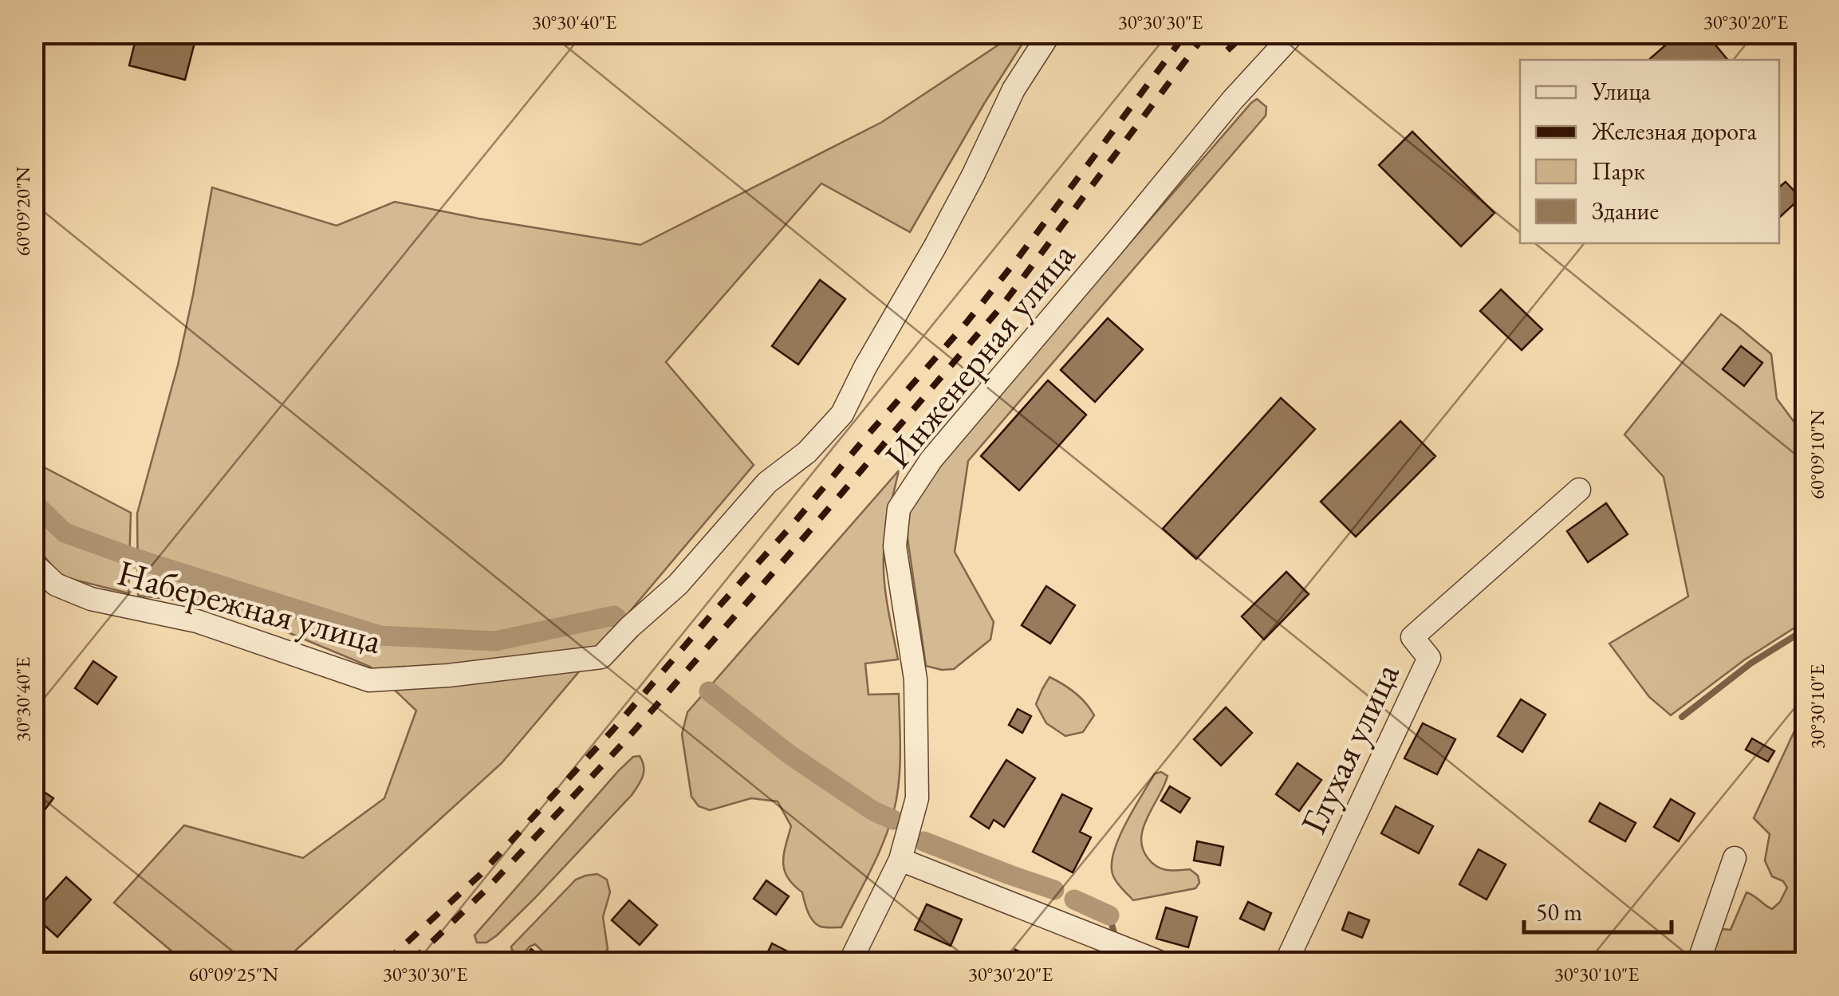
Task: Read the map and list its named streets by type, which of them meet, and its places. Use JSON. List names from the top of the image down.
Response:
{
  "streets": {
    "street": ["Инженерная улица", "Набережная улица", "Глухая улица"]
  },
  "legend": [
    "Улица",
    "Железная дорога",
    "Парк",
    "Здание"
  ],
  "scale_bar": "50 m",
  "coordinates": [
    "30°30'40\"E",
    "30°30'30\"E",
    "30°30'20\"E",
    "60°09'20\"N",
    "60°09'10\"N",
    "30°30'10\"E",
    "60°09'25\"N"
  ]
}
